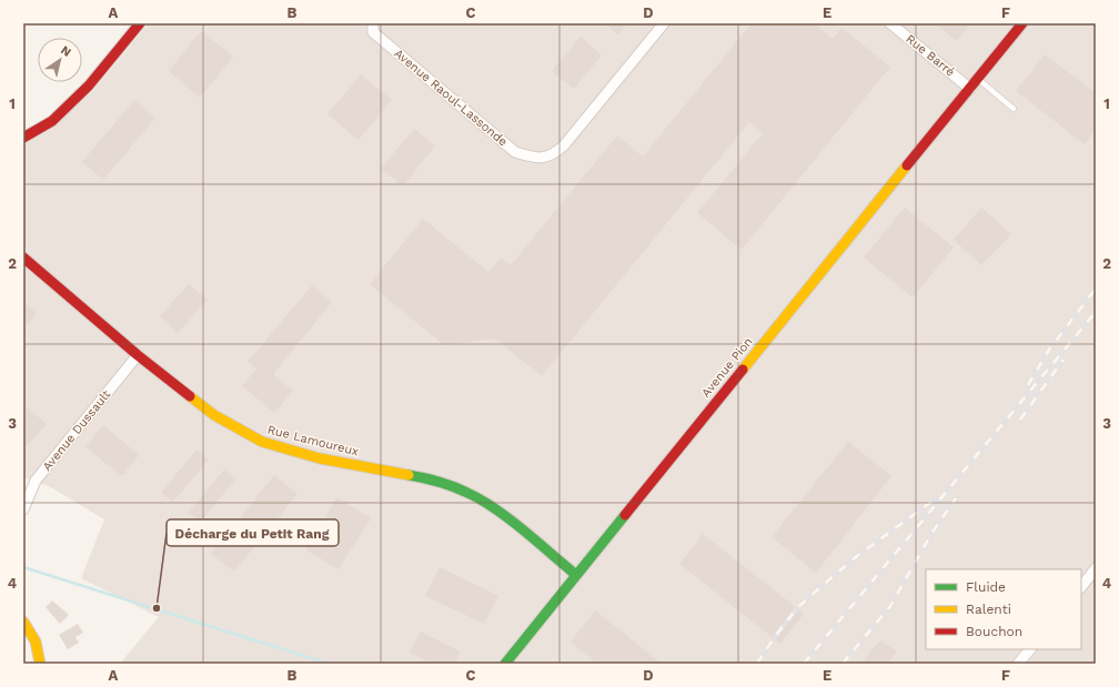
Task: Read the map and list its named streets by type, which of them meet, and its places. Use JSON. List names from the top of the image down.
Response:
{
  "streets": {
    "street": [
      "Rue Barré",
      "Avenue Raoul-Lassonde",
      "Avenue Pion",
      "Avenue Dussault",
      "Rue Lamoureux"
    ]
  },
  "crossings": [
    ["Rue Barré", "Avenue Pion"],
    ["Avenue Pion", "Rue Lamoureux"],
    ["Avenue Dussault", "Rue Lamoureux"]
  ],
  "places": ["Décharge du Petit Rang"],
  "legend": ["Fluide", "Ralenti", "Bouchon"],
  "north": "top right",
  "grid": {
    "columns": [
      "A",
      "B",
      "C",
      "D",
      "E",
      "F"
    ],
    "rows": [
      "1",
      "2",
      "3",
      "4"
    ]
  }
}
